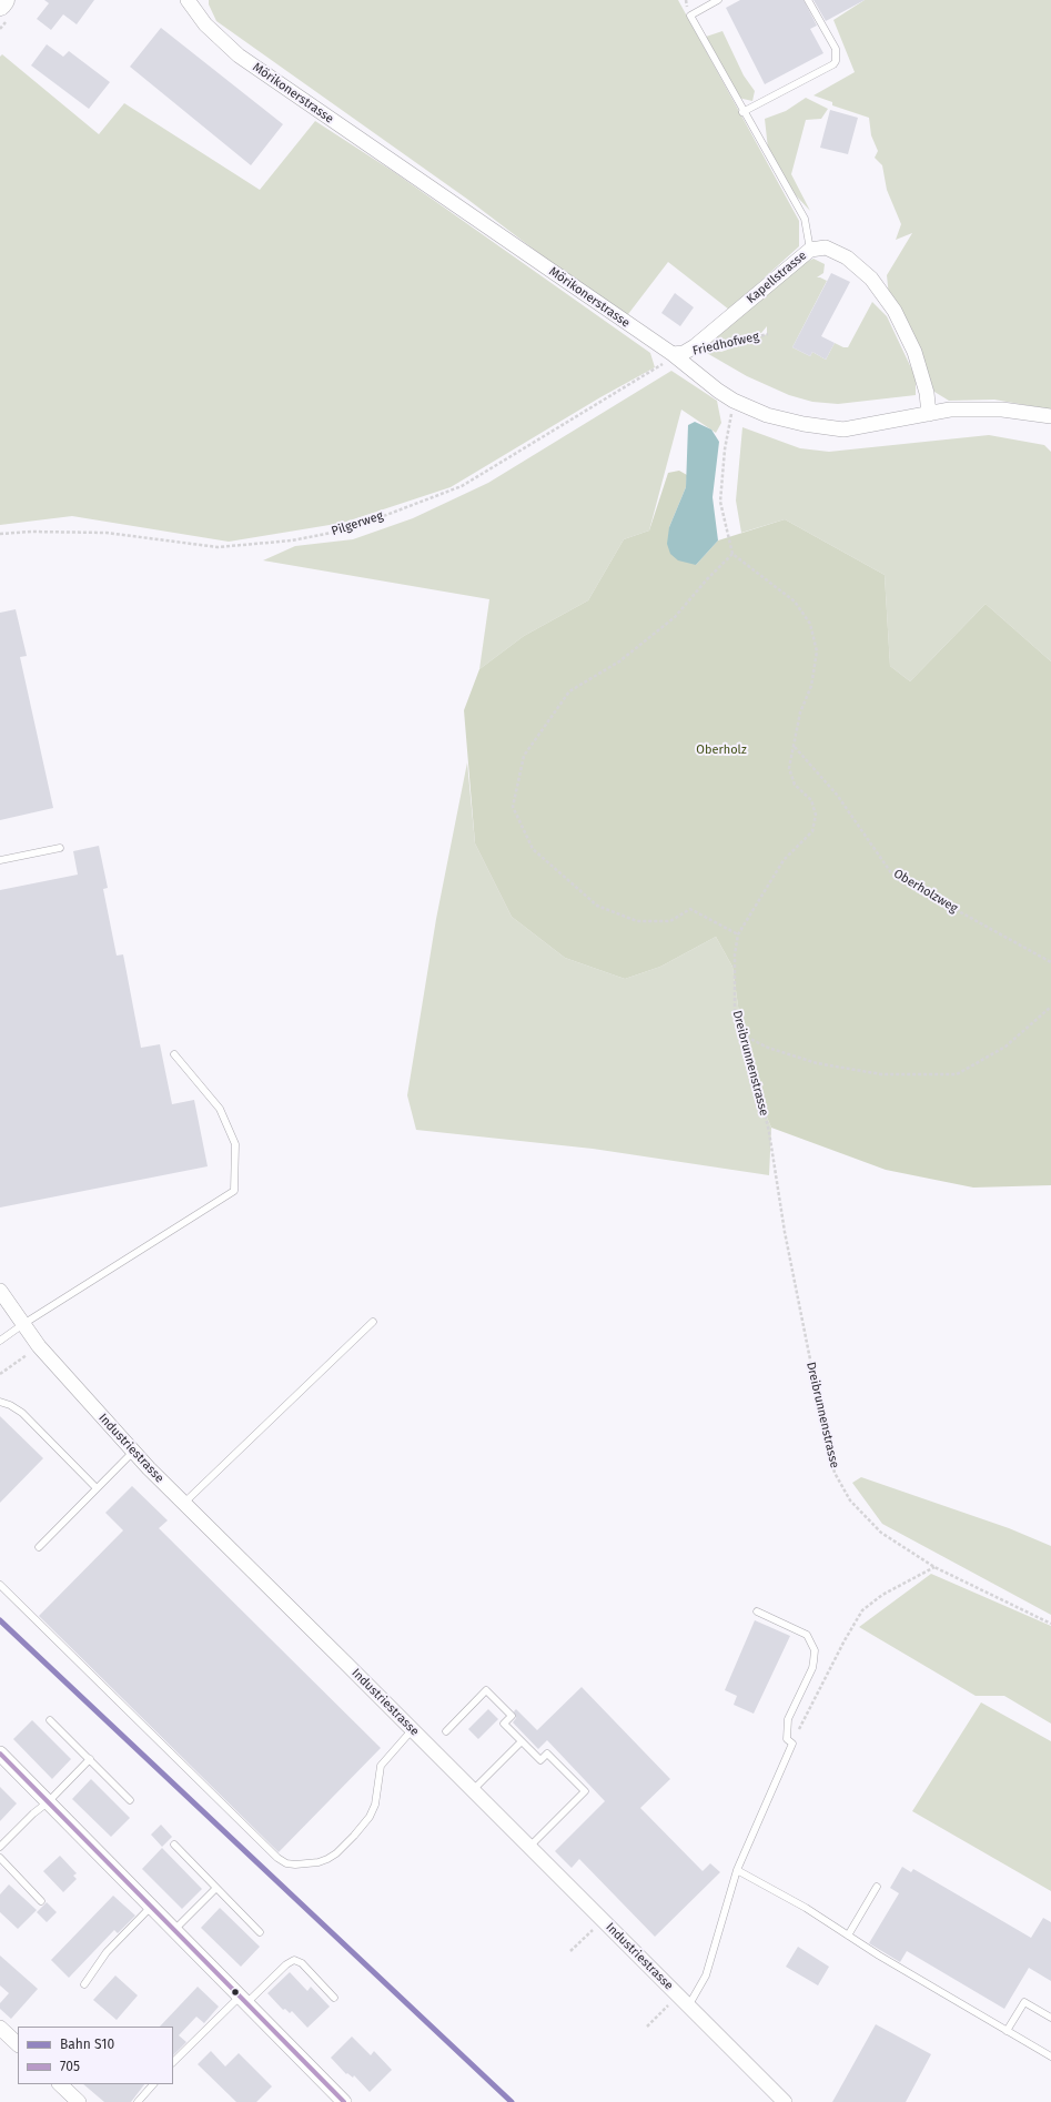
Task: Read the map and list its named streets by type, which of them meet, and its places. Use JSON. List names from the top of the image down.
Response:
{
  "streets": {
    "street": ["Mörikonerstrasse", "Kapellstrasse", "Industriestrasse"],
    "path": [
      "Friedhofweg",
      "Pilgerweg",
      "Oberholzweg",
      "Dreibrunnenstrasse"
    ]
  },
  "crossings": [
    ["Mörikonerstrasse", "Kapellstrasse"],
    ["Mörikonerstrasse", "Pilgerweg"],
    ["Kapellstrasse", "Pilgerweg"],
    ["Oberholzweg", "Dreibrunnenstrasse"]
  ],
  "parks": ["Oberholz"],
  "lines": ["rail line S10", "transit line 705"],
  "legend": ["Bahn S10", "705"]
}
